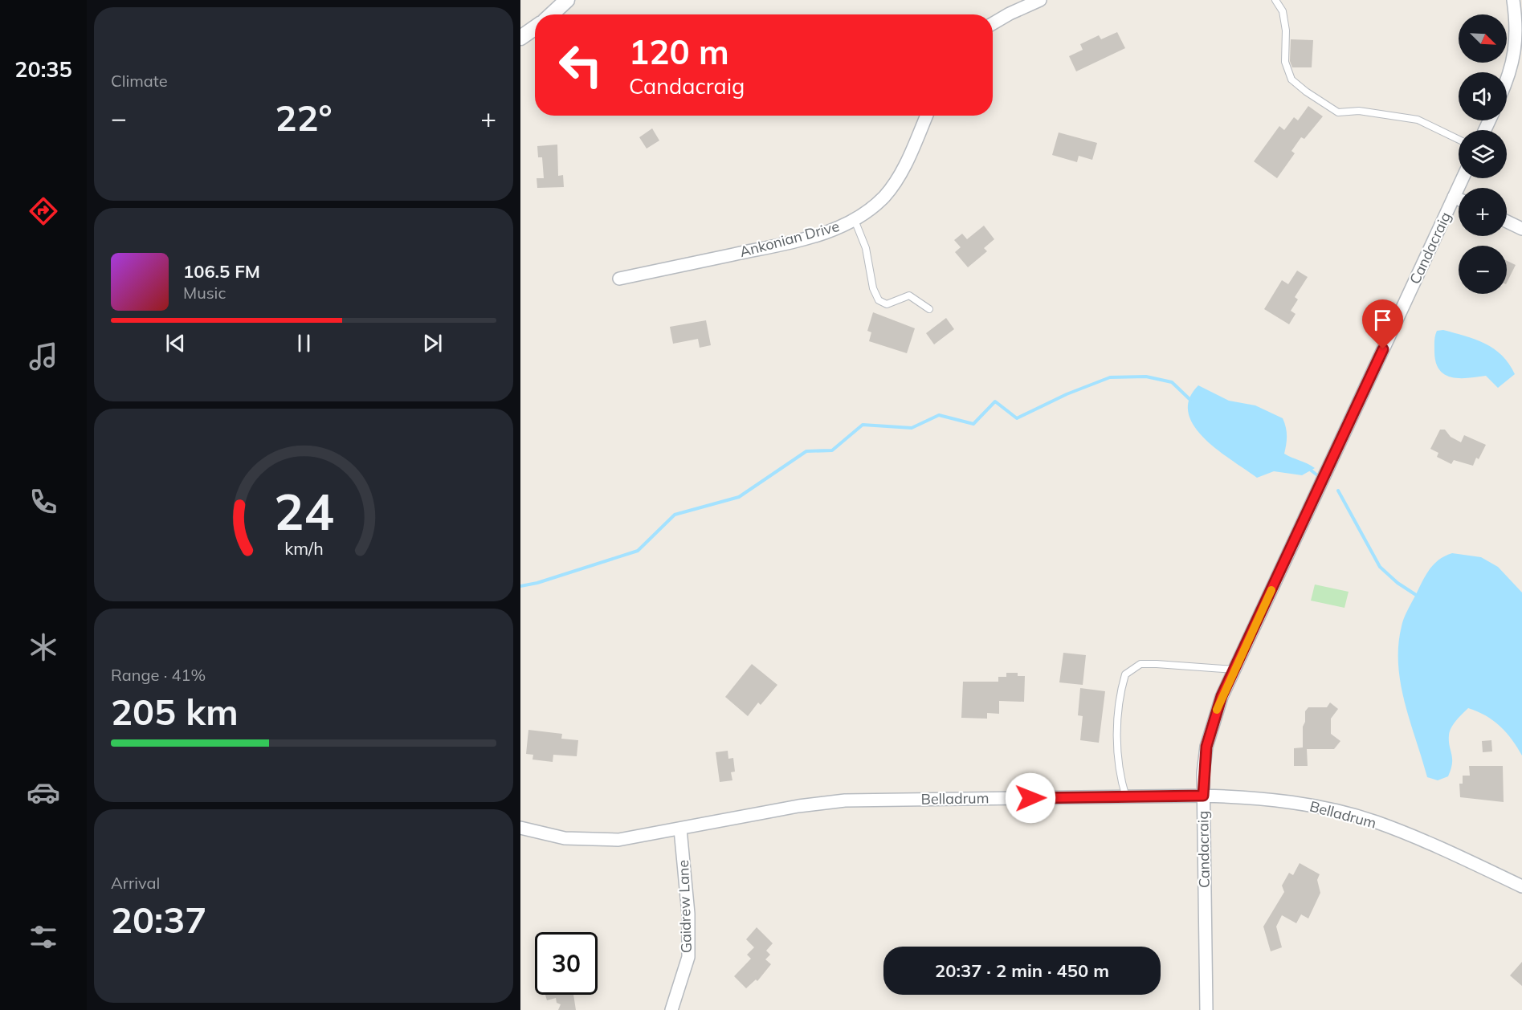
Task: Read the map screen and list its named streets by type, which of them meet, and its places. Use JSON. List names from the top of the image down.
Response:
{
  "streets": {
    "street": [
      "Ankonian Drive",
      "Candacraig",
      "Belladrum",
      "Gaidrew Lane"
    ]
  },
  "crossings": [
    ["Candacraig", "Belladrum"],
    ["Belladrum", "Gaidrew Lane"]
  ],
  "north": "bottom right",
  "page": {
    "tabs": "20:35",
    "tile": [
      "Climate",
      ["Range · 41%", "205 km"],
      ["Arrival", "20:37"]
    ],
    "map_buttons": ["+", "−"],
    "turn": ["120 m", "Candacraig"],
    "heat": ["−", "22°", "+"],
    "song": ["106.5 FM", "Music"],
    "limit": "30",
    "trip": "20:37 · 2 min · 450 m",
    "gauge": ["24", "km/h"]
  }
}
